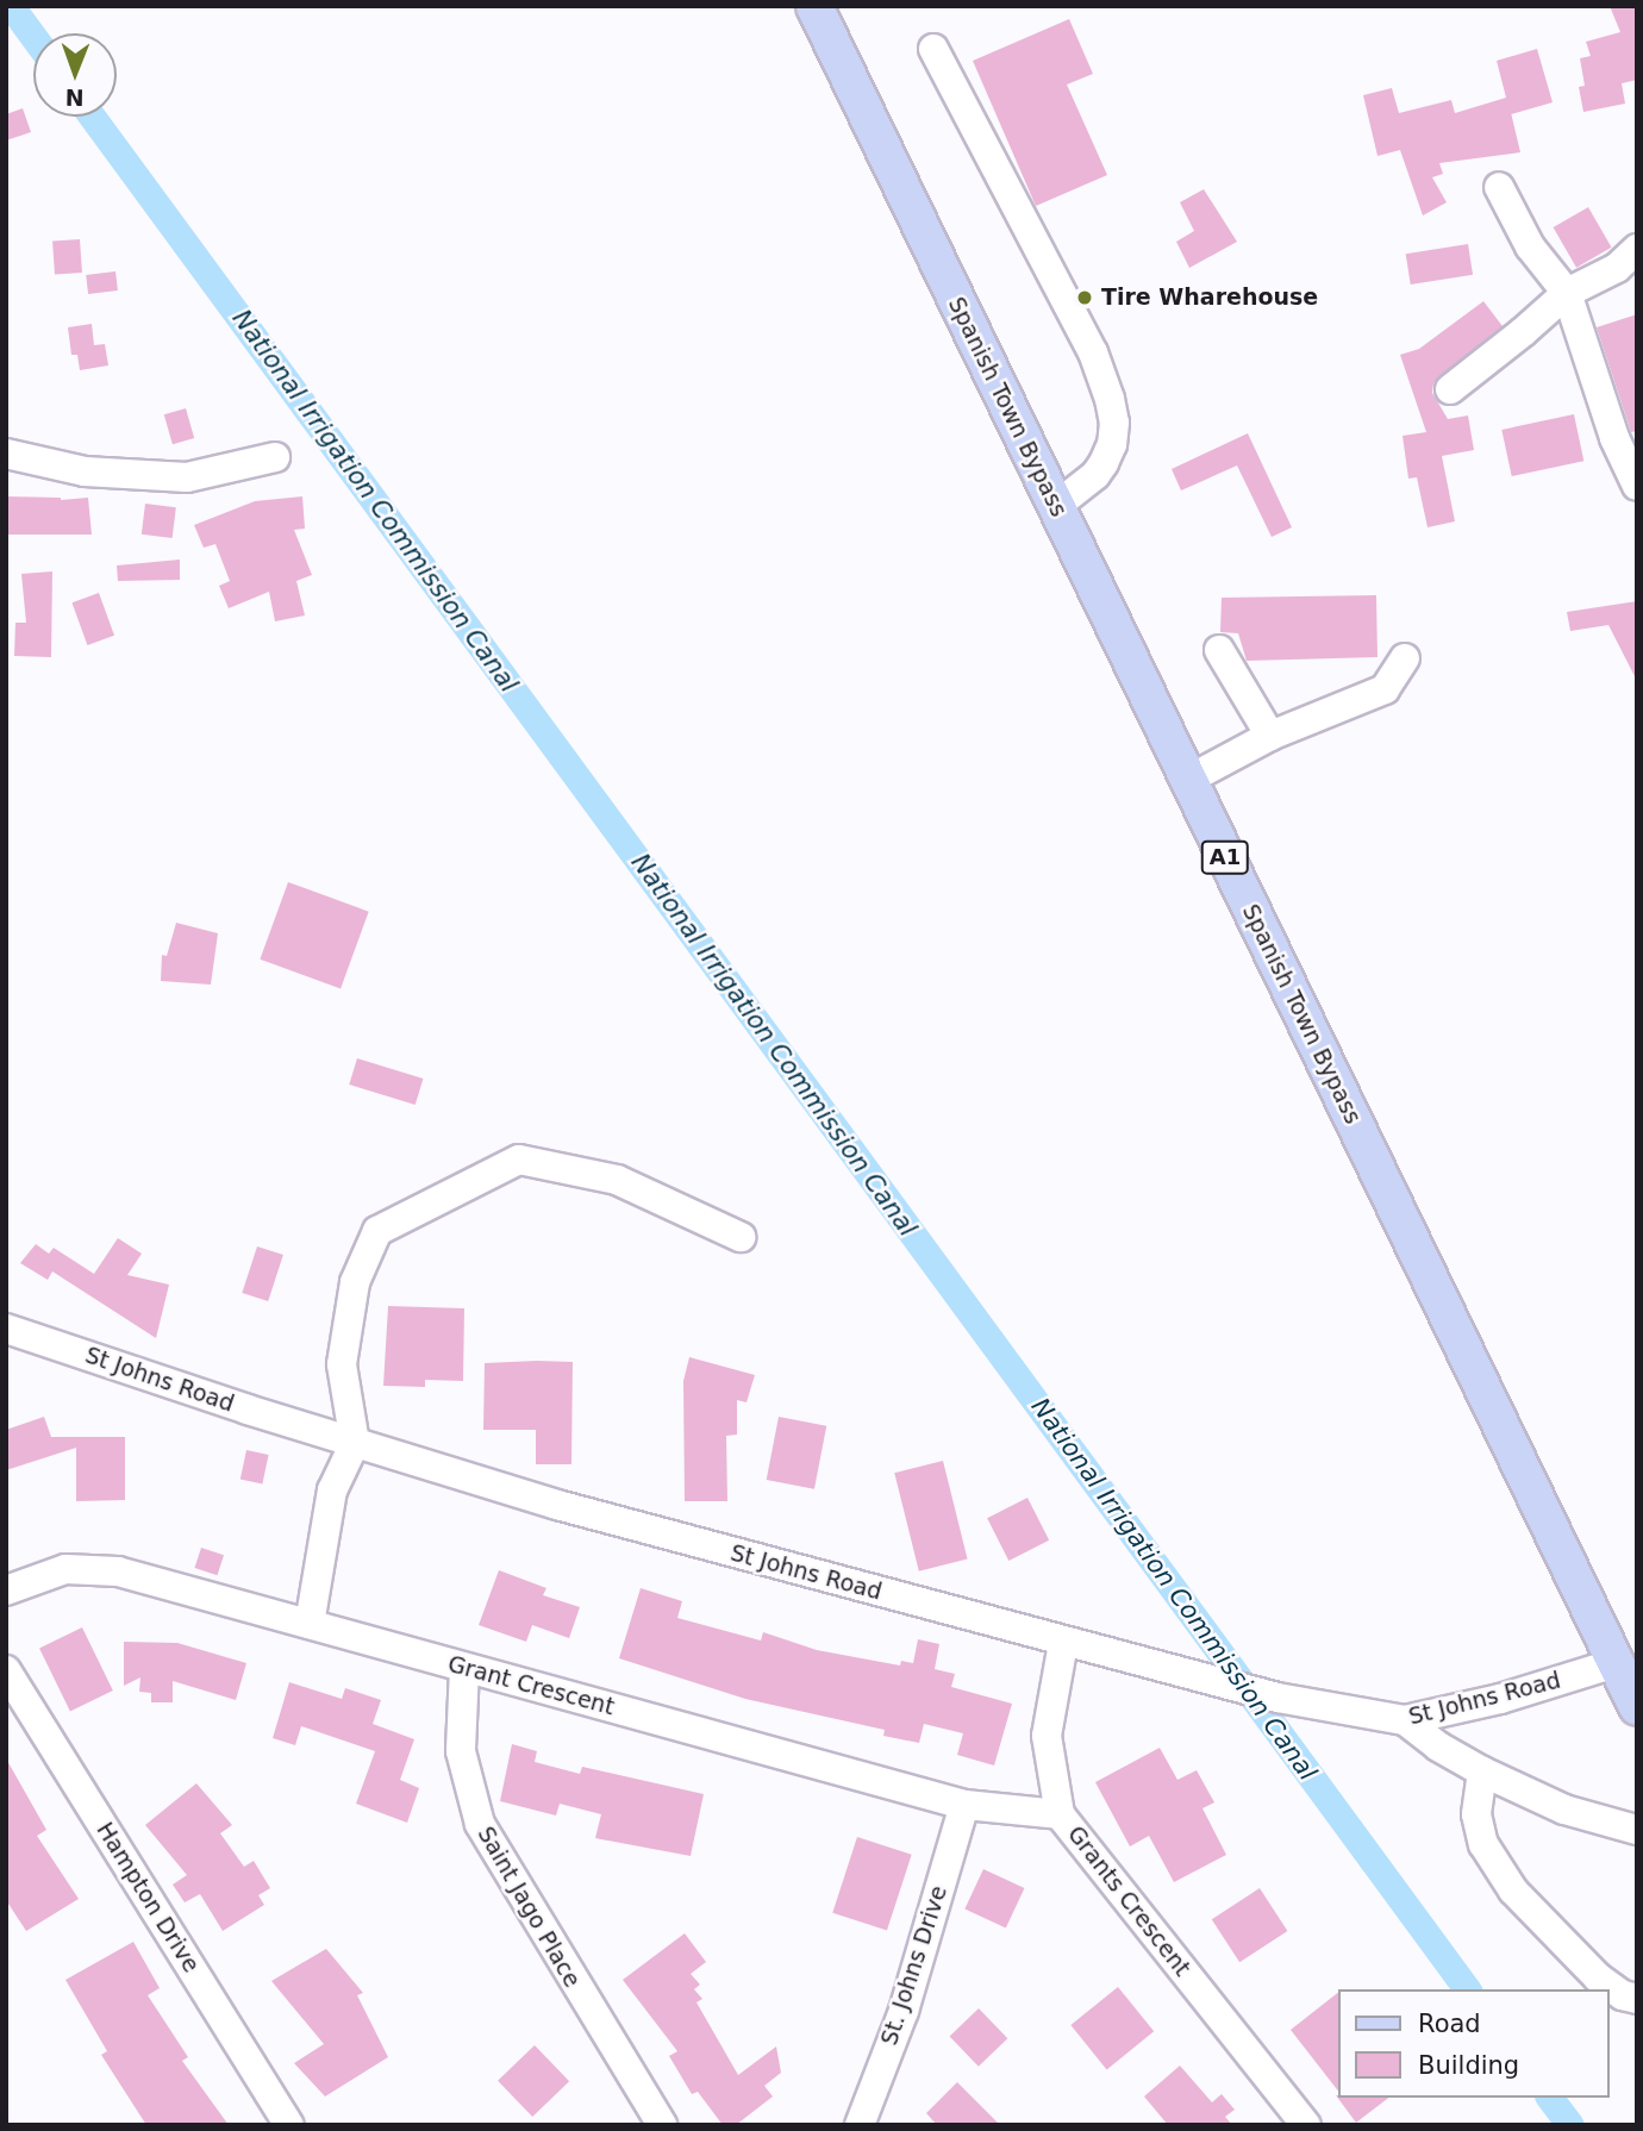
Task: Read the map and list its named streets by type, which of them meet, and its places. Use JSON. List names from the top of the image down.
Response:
{
  "streets": {
    "main road": ["Spanish Town Bypass", "A1"],
    "street": [
      "St Johns Road",
      "Grant Crescent",
      "Hampton Drive",
      "Grants Crescent",
      "Saint Jago Place",
      "St. Johns Drive"
    ]
  },
  "crossings": [
    ["Spanish Town Bypass", "St Johns Road"],
    ["St Johns Road", "Grants Crescent"],
    ["Grant Crescent", "Grants Crescent"],
    ["Grant Crescent", "Saint Jago Place"],
    ["Grant Crescent", "St. Johns Drive"]
  ],
  "water": ["National Irrigation Commission Canal"],
  "places": ["Tire Wharehouse"],
  "legend": ["Road", "Building"],
  "north": "bottom"
}
